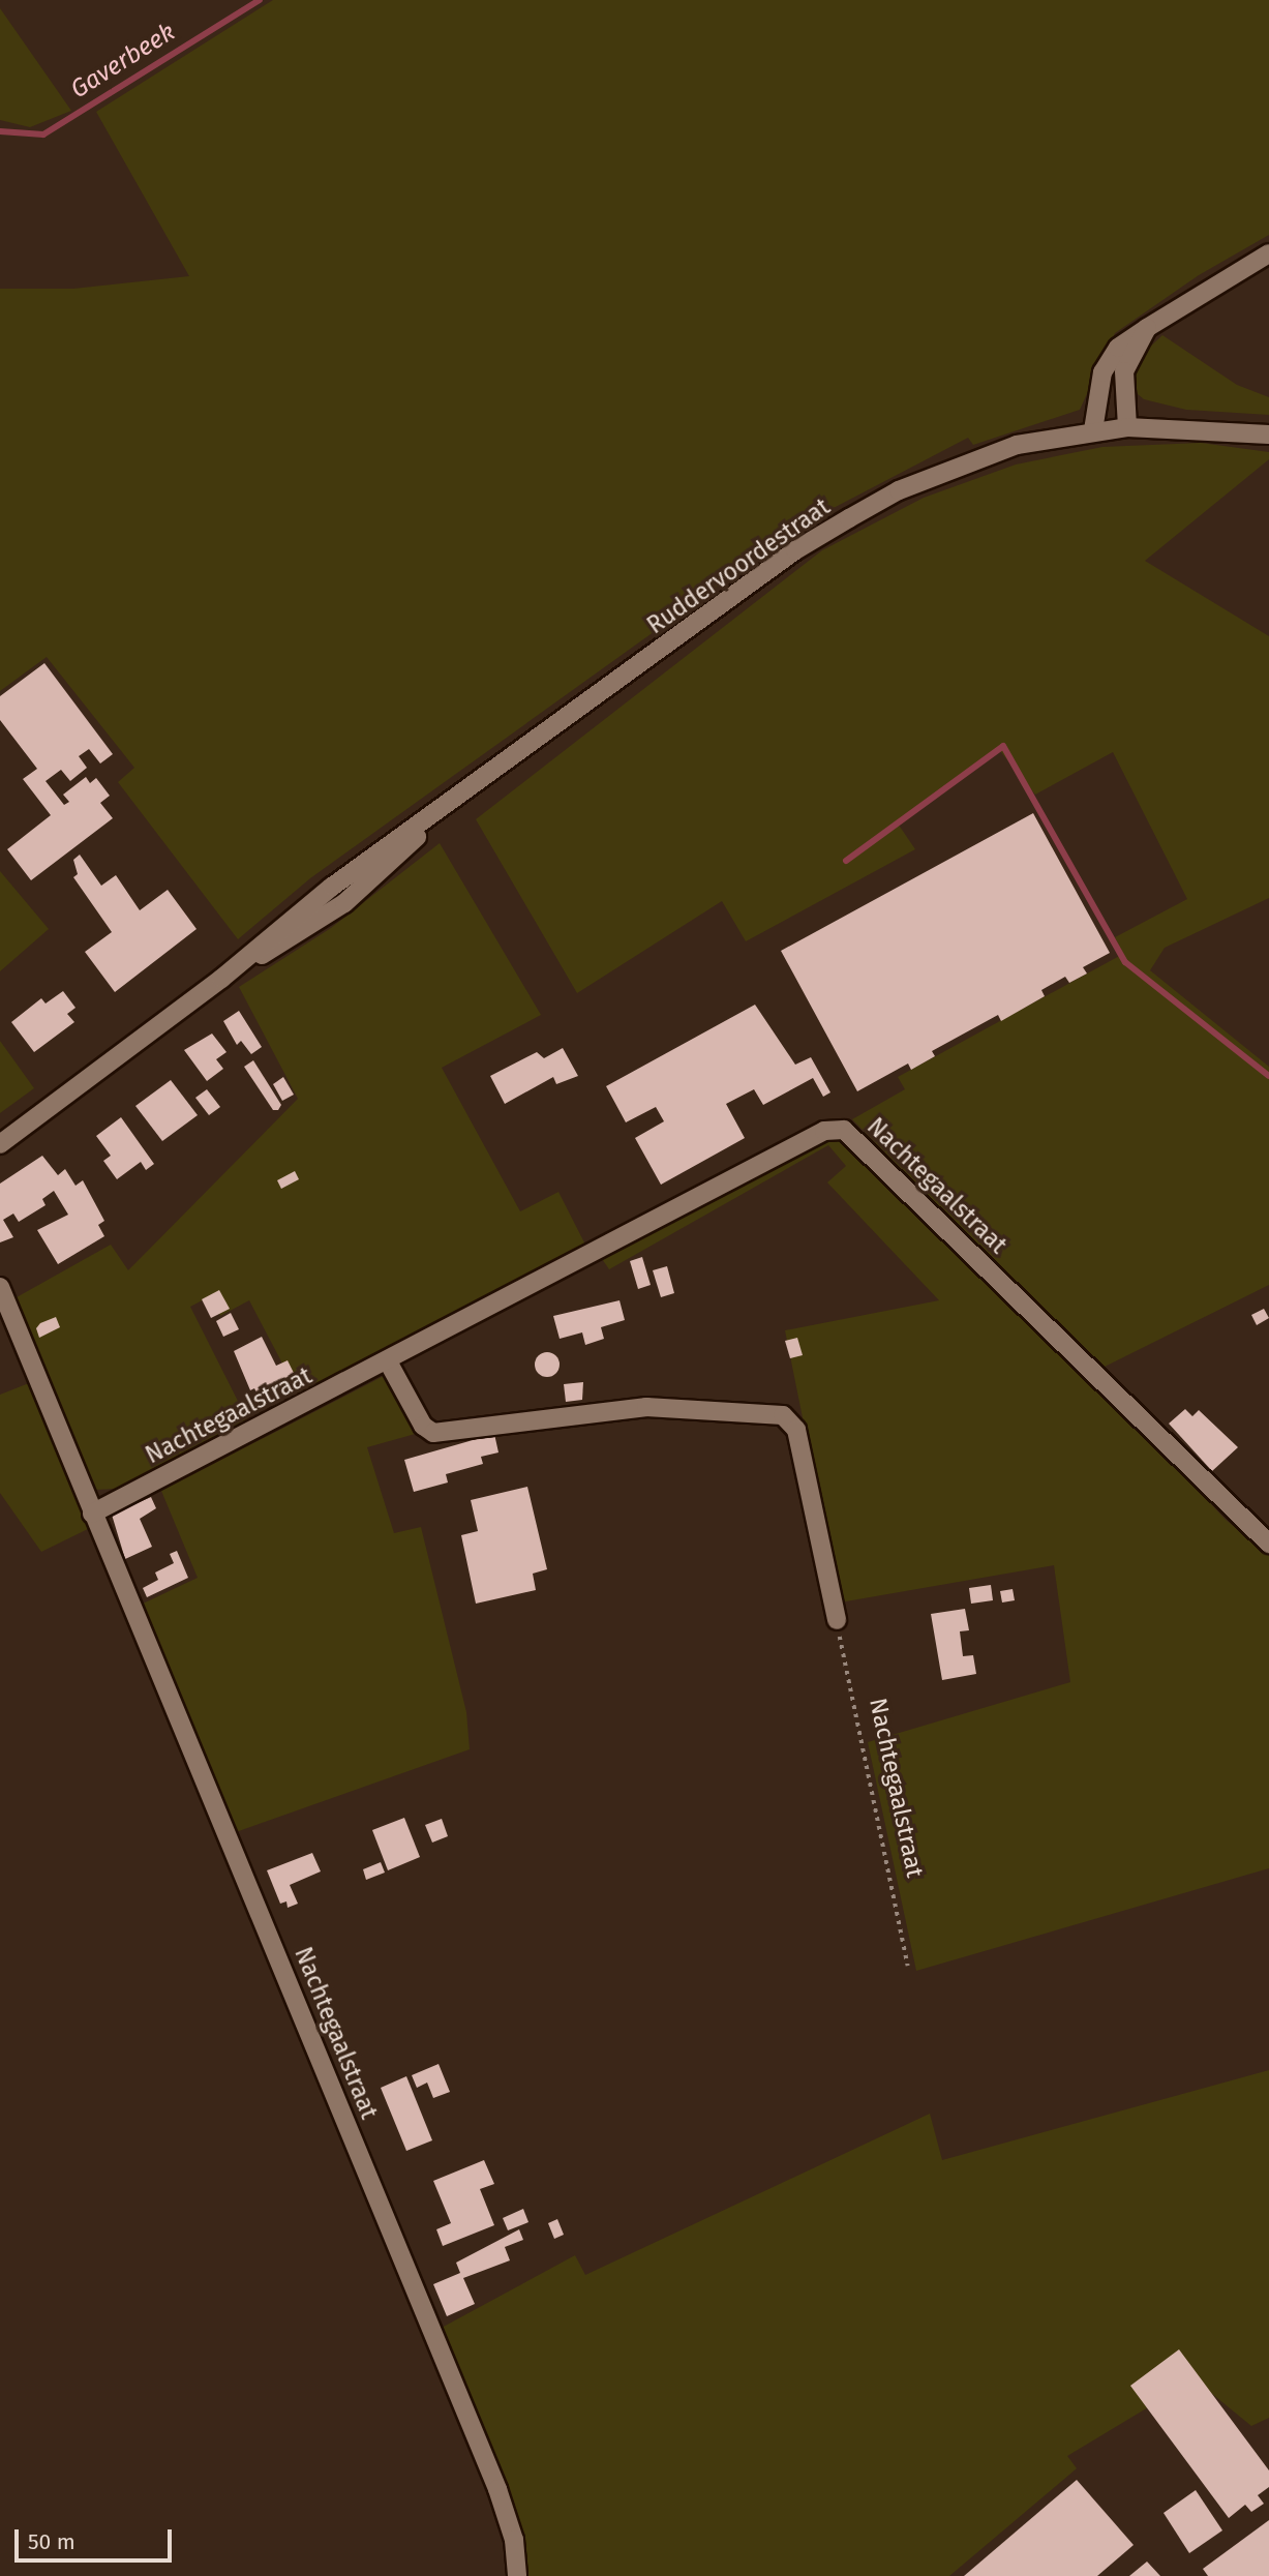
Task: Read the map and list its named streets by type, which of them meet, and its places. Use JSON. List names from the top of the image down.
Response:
{
  "streets": {
    "street": ["Ruddervoordestraat", "Nachtegaalstraat"]
  },
  "water": ["Gaverbeek"],
  "scale_bar": "50 m"
}
